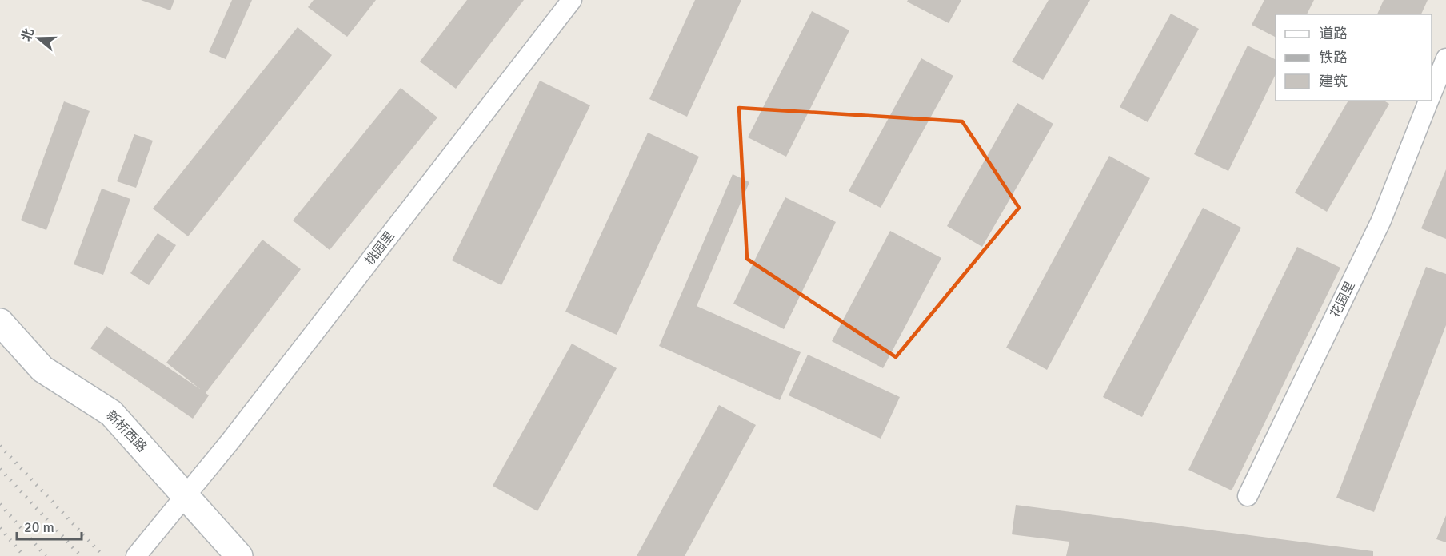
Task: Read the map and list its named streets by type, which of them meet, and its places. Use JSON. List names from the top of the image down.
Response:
{
  "streets": {
    "street": ["桃园里", "花园里", "新桥西路"]
  },
  "crossings": [
    ["桃园里", "新桥西路"]
  ],
  "legend": ["道路", "铁路", "建筑"],
  "scale_bar": "20 m",
  "north": "left"
}
